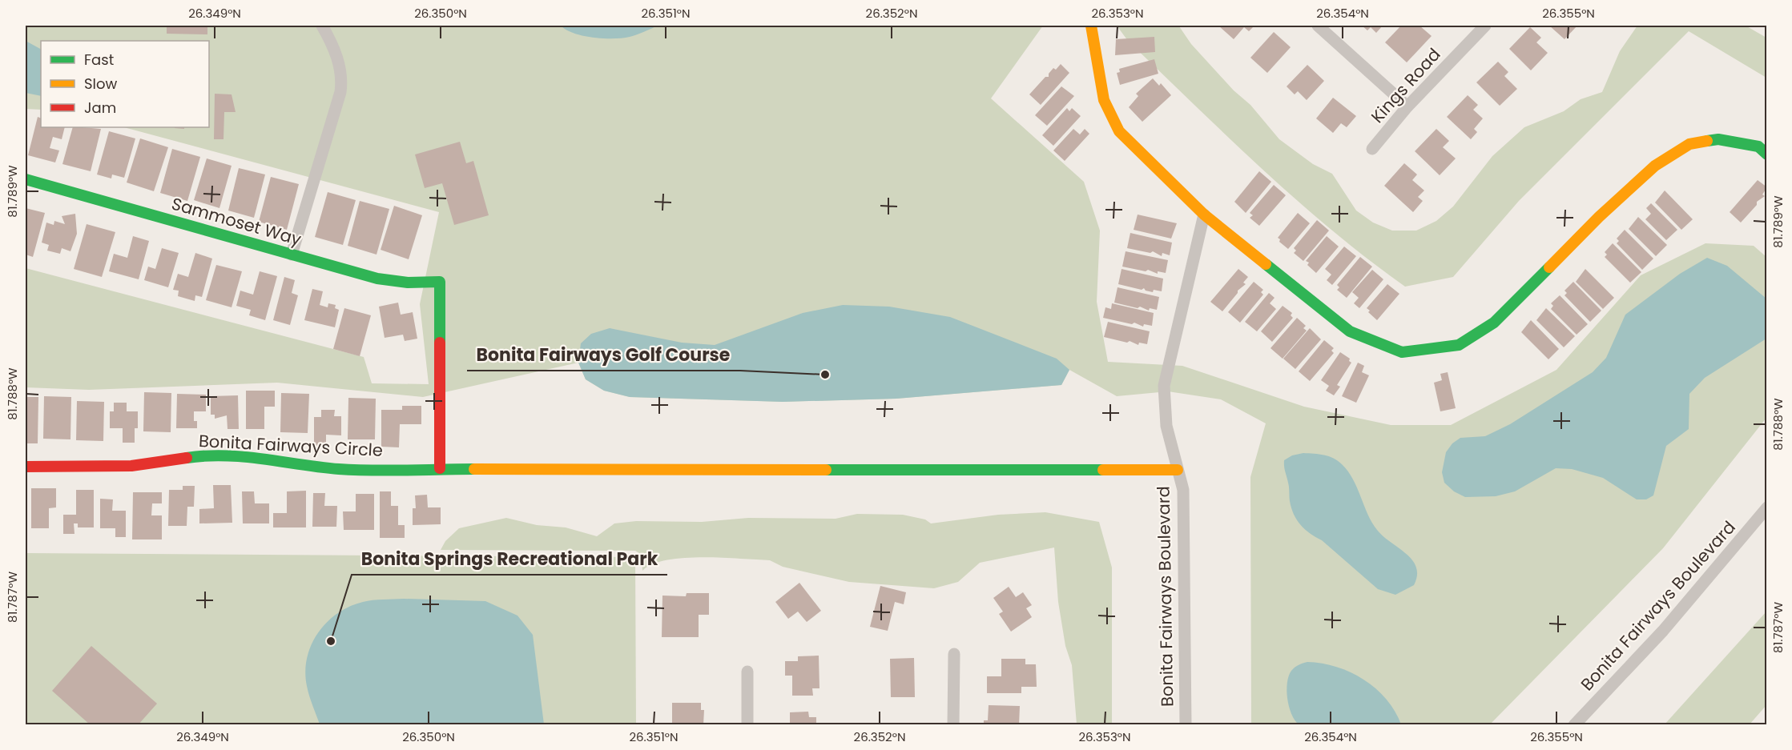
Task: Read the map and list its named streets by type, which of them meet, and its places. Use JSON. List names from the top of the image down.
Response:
{
  "streets": {
    "street": [
      "Kings Road",
      "Sammoset Way",
      "Bonita Fairways Circle",
      "Bonita Fairways Boulevard"
    ]
  },
  "crossings": [
    ["Sammoset Way", "Bonita Fairways Circle"],
    ["Bonita Fairways Circle", "Bonita Fairways Boulevard"]
  ],
  "places": ["Bonita Fairways Golf Course", "Bonita Springs Recreational Park"],
  "legend": ["Fast", "Slow", "Jam"],
  "coordinates": [
    "26.349°N",
    "26.350°N",
    "26.351°N",
    "26.352°N",
    "26.353°N",
    "26.354°N",
    "26.355°N",
    "81.789°W",
    "81.788°W",
    "81.787°W"
  ]
}
